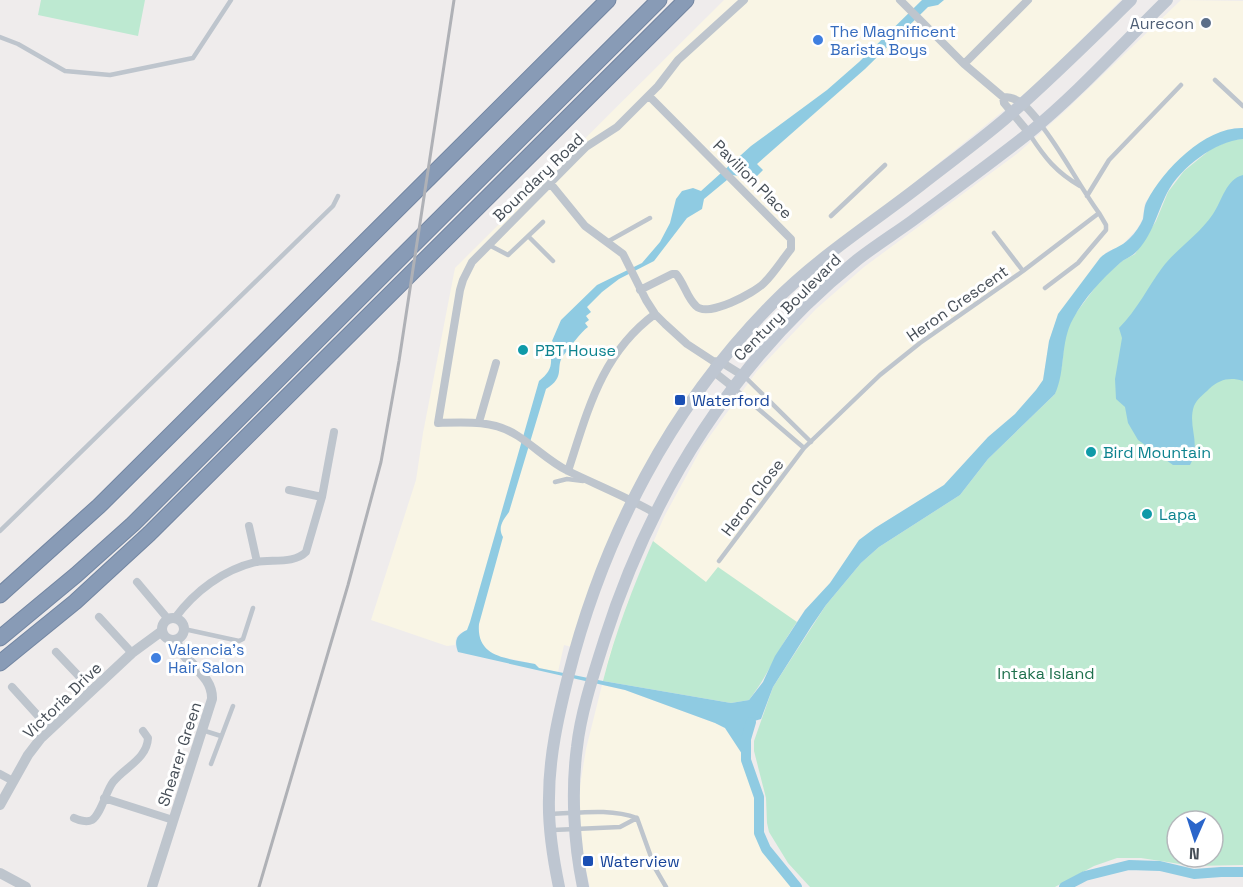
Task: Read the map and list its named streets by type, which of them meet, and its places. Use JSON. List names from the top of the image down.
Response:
{
  "streets": {
    "main road": ["Century Boulevard"],
    "street": [
      "Boundary Road",
      "Pavilion Place",
      "Victoria Drive",
      "Shearer Green"
    ],
    "lane": ["Heron Crescent", "Heron Close"]
  },
  "crossings": [
    ["Boundary Road", "Pavilion Place"],
    ["Heron Crescent", "Heron Close"],
    ["Victoria Drive", "Shearer Green"]
  ],
  "parks": ["Intaka Island"],
  "places": {
    "other": [
      "Aurecon",
      "The Magnificent Barista Boys",
      "PBT House",
      "Bird Mountain",
      "Lapa",
      "Valencia's Hair Salon"
    ],
    "transit": ["Waterford", "Waterview"]
  },
  "north": "bottom"
}
